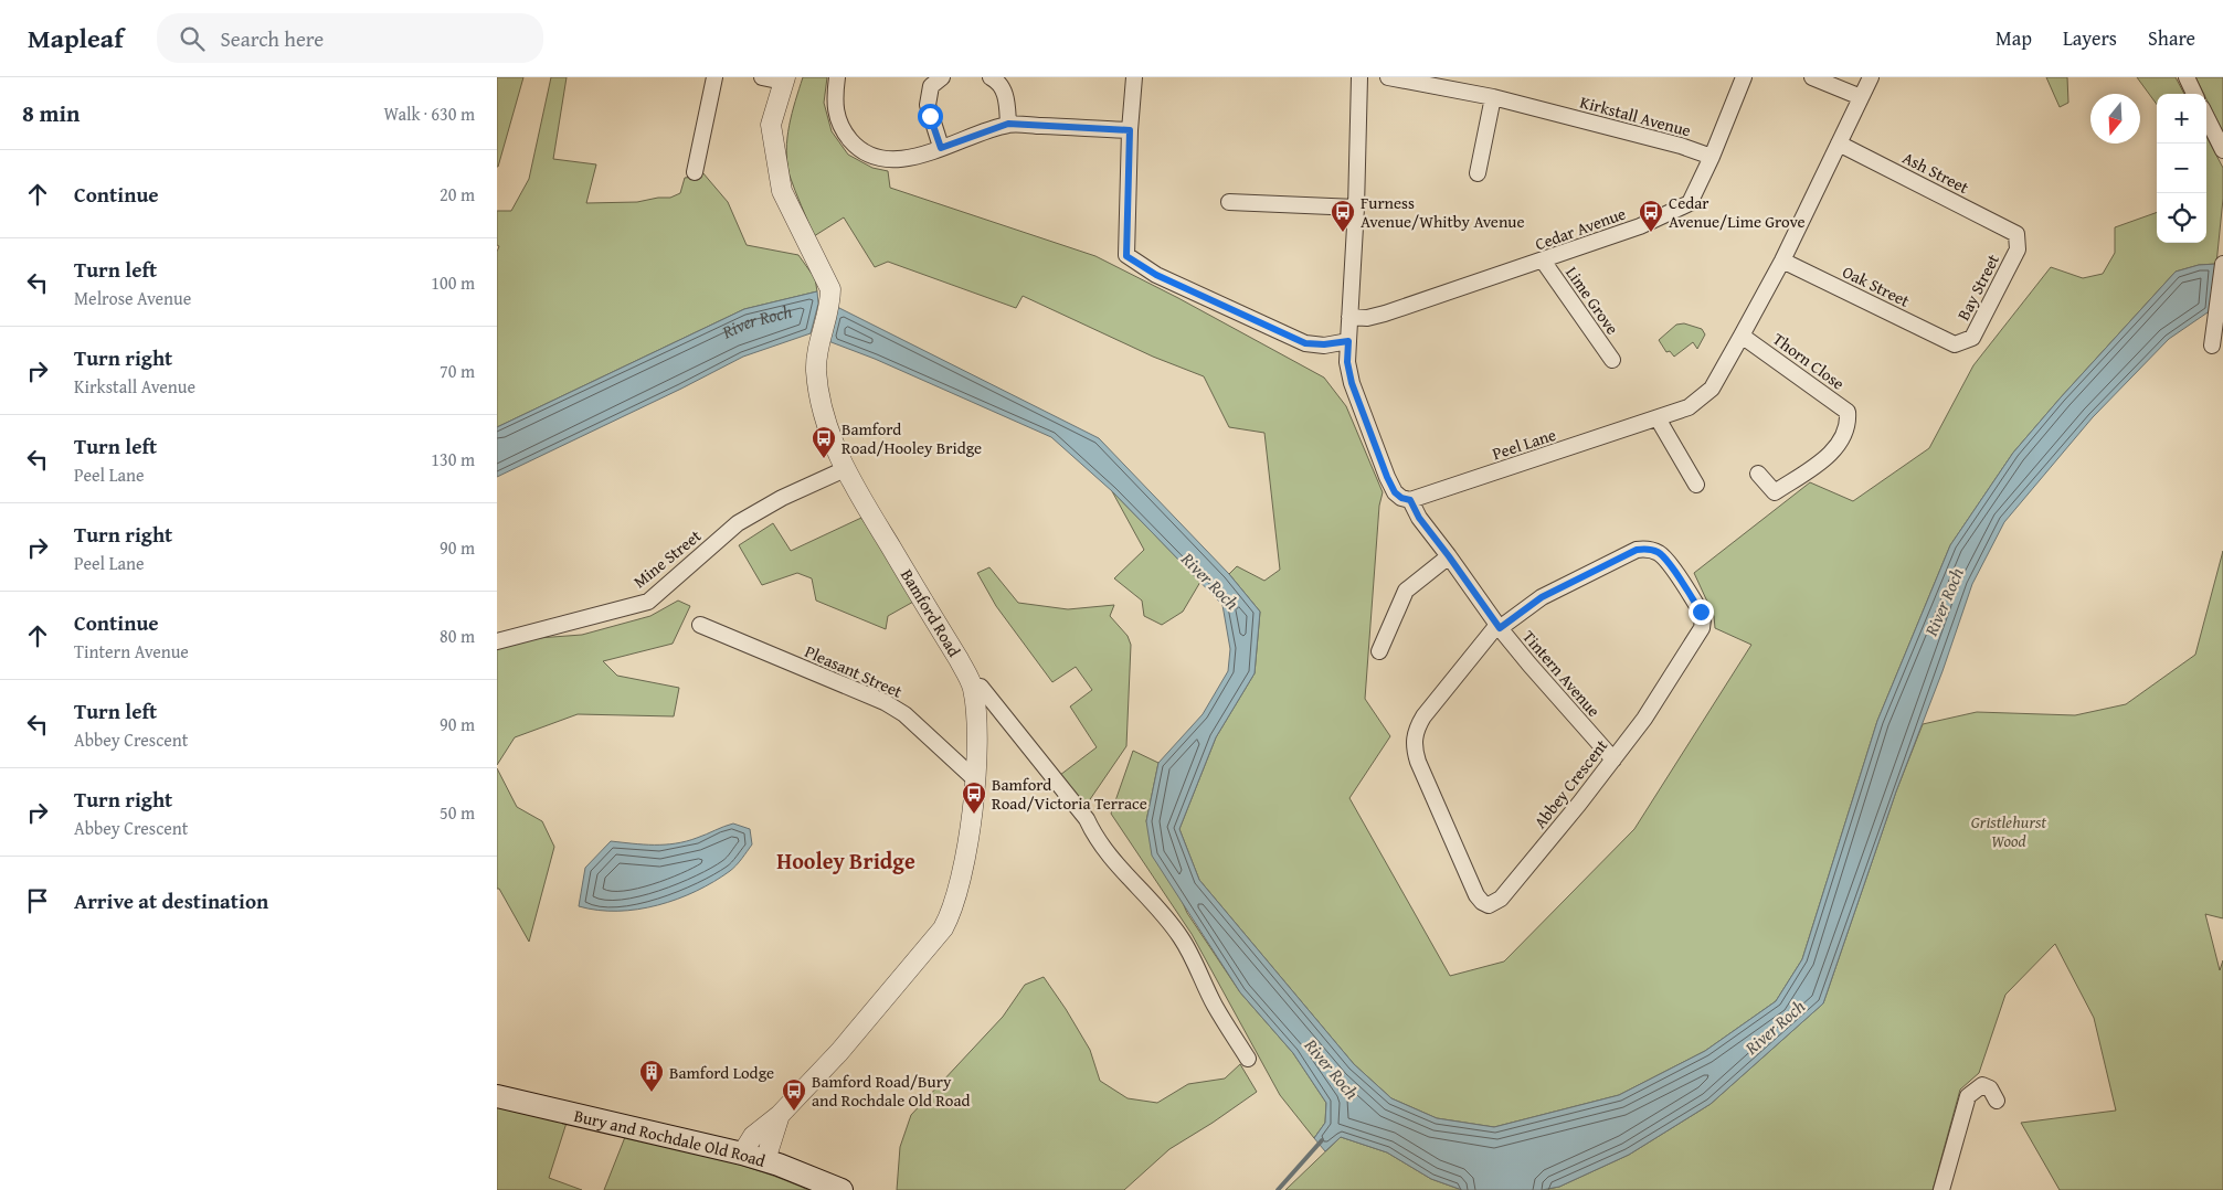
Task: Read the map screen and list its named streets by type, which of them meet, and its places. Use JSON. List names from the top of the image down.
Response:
{
  "streets": {
    "main road": ["Bury and Rochdale Old Road"],
    "street": [
      "Kirkstall Avenue",
      "Ash Street",
      "Cedar Avenue",
      "Oak Street",
      "Bay Street",
      "Lime Grove",
      "Thorn Close",
      "Peel Lane",
      "Mine Street",
      "Bamford Road",
      "Pleasant Street",
      "Tintern Avenue",
      "Abbey Crescent"
    ]
  },
  "crossings": [
    ["Kirkstall Avenue", "Cedar Avenue"],
    ["Ash Street", "Bay Street"],
    ["Ash Street", "Peel Lane"],
    ["Cedar Avenue", "Lime Grove"],
    ["Oak Street", "Bay Street"],
    ["Oak Street", "Peel Lane"],
    ["Thorn Close", "Peel Lane"],
    ["Peel Lane", "Tintern Avenue"],
    ["Mine Street", "Bamford Road"],
    ["Bamford Road", "Pleasant Street"],
    ["Bamford Road", "Bury and Rochdale Old Road"],
    ["Tintern Avenue", "Abbey Crescent"]
  ],
  "districts": ["Hooley Bridge"],
  "water": ["River Roch"],
  "parks": ["Gristlehurst Wood"],
  "places": {
    "bus stop": [
      "Furness Avenue/Whitby Avenue",
      "Cedar Avenue/Lime Grove",
      "Bamford Road/Hooley Bridge",
      "Bamford Road/Victoria Terrace",
      "Bamford Road/Bury and Rochdale Old Road"
    ],
    "building": ["Bamford Lodge"]
  },
  "north": "bottom",
  "page": {
    "header": "Mapleaf",
    "search": "Search here",
    "nav": ["Map", "Layers", "Share"],
    "heading": ["8 min", "Walk · 630 m"],
    "map_buttons": ["+", "−"],
    "list": [
      ["Continue", "20 m"],
      ["Turn left", "Melrose Avenue", "100 m"],
      ["Turn right", "Kirkstall Avenue", "70 m"],
      ["Turn left", "Peel Lane", "130 m"],
      ["Turn right", "Peel Lane", "90 m"],
      ["Continue", "Tintern Avenue", "80 m"],
      ["Turn left", "Abbey Crescent", "90 m"],
      ["Turn right", "Abbey Crescent", "50 m"],
      "Arrive at destination"
    ]
  }
}
